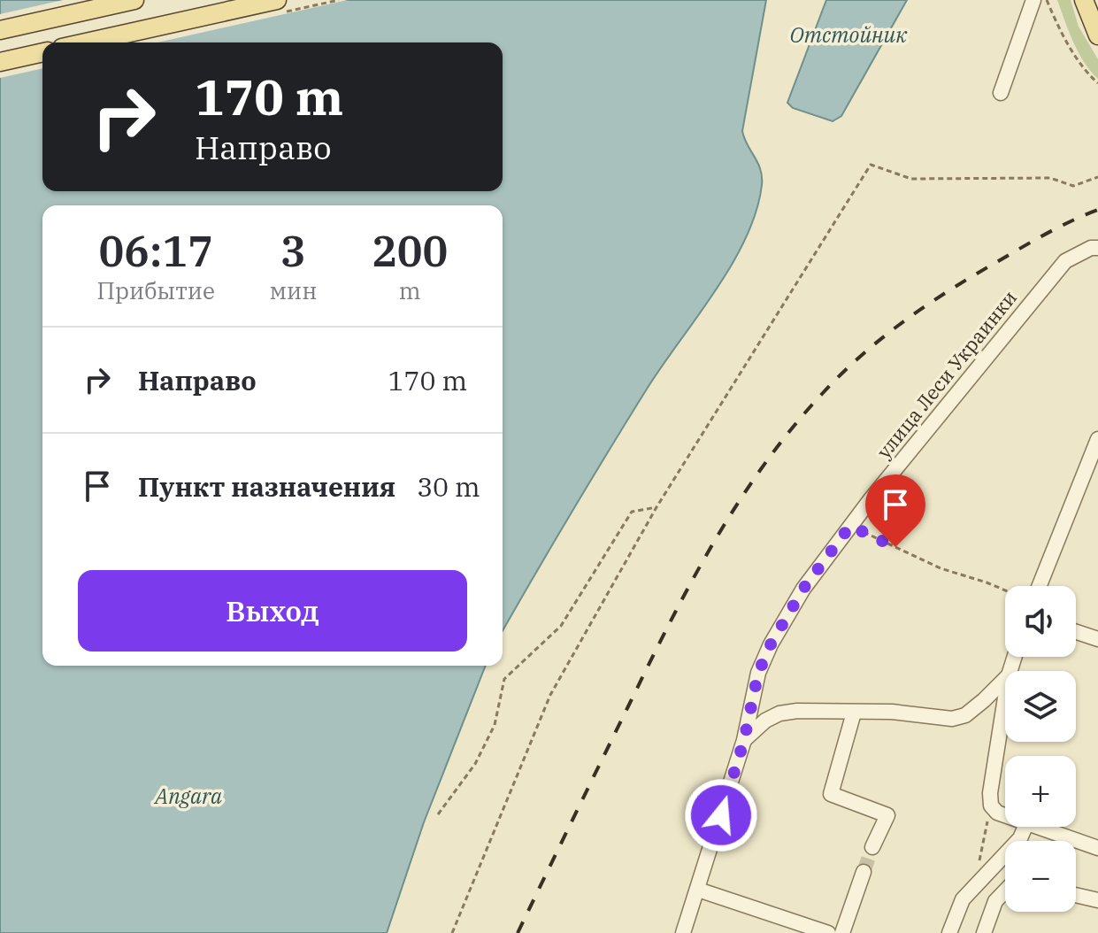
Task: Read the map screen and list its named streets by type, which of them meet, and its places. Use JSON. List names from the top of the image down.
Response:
{
  "streets": {
    "street": ["улица Леси Украинки"]
  },
  "water": ["Отстойник", "Angara"],
  "page": {
    "turn": ["170 m", "Направо"],
    "eta": [
      "06:17",
      "Прибытие",
      "3",
      "мин",
      "200",
      "m"
    ],
    "list": [
      {
        "name": "Направо",
        "value": "170 m"
      },
      {
        "name": "Пункт назначения",
        "value": "30 m"
      }
    ],
    "buttons": "Выход",
    "map_buttons": ["+", "−"]
  }
}
